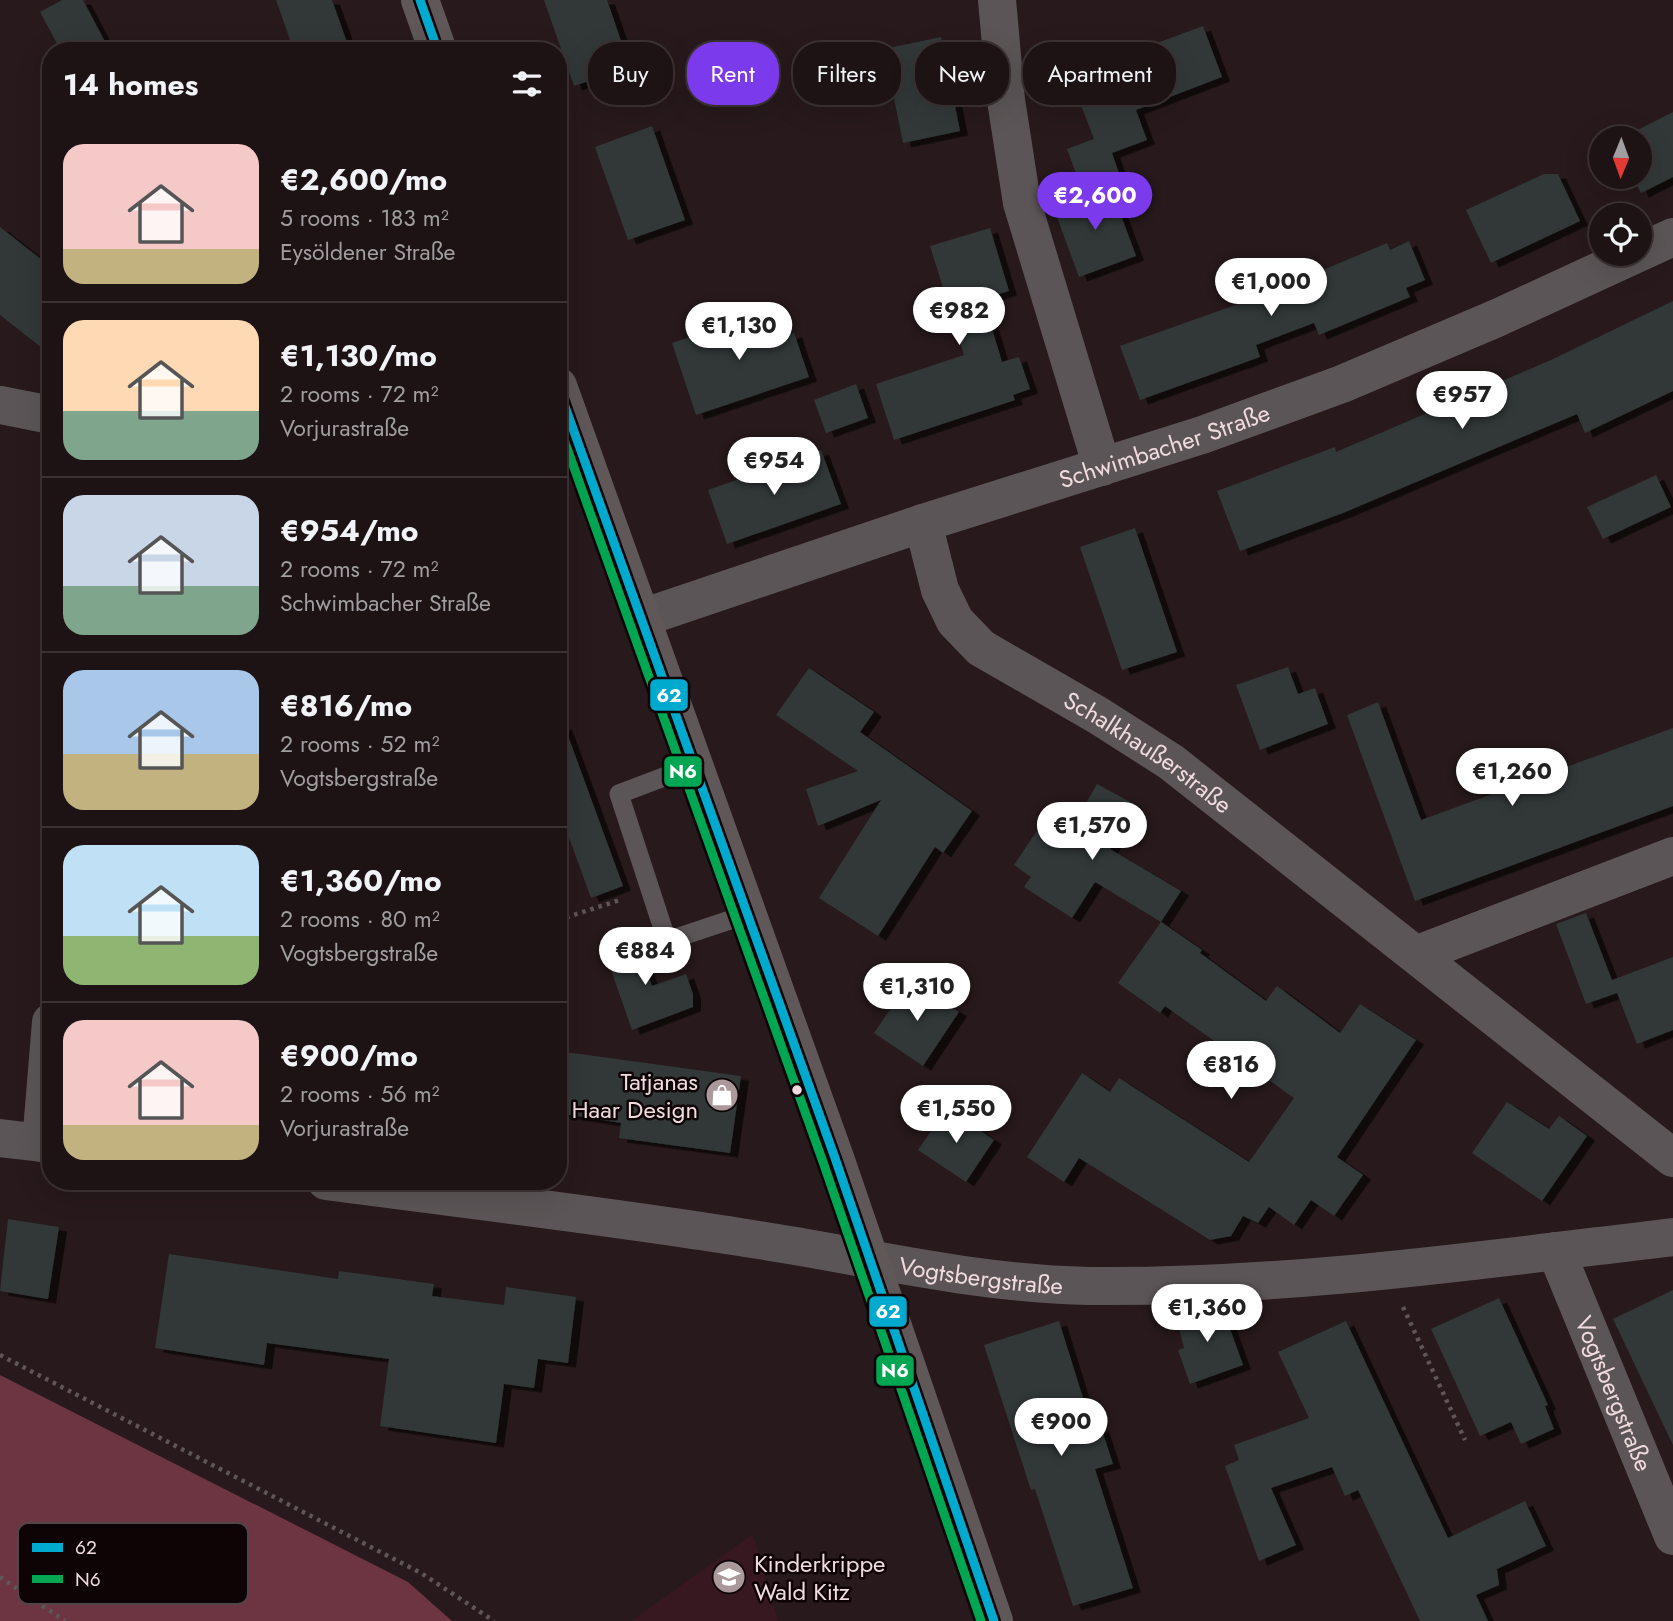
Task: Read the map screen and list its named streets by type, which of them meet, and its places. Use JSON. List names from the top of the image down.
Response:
{
  "streets": {
    "street": ["Schwimbacher Straße", "Schalkhaußerstraße", "Vogtsbergstraße"]
  },
  "crossings": [
    ["Schwimbacher Straße", "Schalkhaußerstraße"]
  ],
  "places": {
    "shop": ["Tatjanas Haar Design"],
    "school or university": ["Kinderkrippe Wald Kitz"]
  },
  "lines": ["transit line 62", "transit line N6"],
  "legend": ["62", "N6"],
  "north": "bottom",
  "page": {
    "chip": [
      "Buy",
      "Rent",
      "Filters",
      "New",
      "Apartment"
    ],
    "heading": "14 homes",
    "list": [
      {
        "name": "€2,600/mo",
        "note": "5 rooms · 183 m² · Eysöldener Straße"
      },
      {
        "name": "€1,130/mo",
        "note": "2 rooms · 72 m² · Vorjurastraße"
      },
      {
        "name": "€954/mo",
        "note": "2 rooms · 72 m² · Schwimbacher Straße"
      },
      {
        "name": "€816/mo",
        "note": "2 rooms · 52 m² · Vogtsbergstraße"
      },
      {
        "name": "€1,360/mo",
        "note": "2 rooms · 80 m² · Vogtsbergstraße"
      },
      {
        "name": "€900/mo",
        "note": "2 rooms · 56 m² · Vorjurastraße"
      }
    ],
    "price": [
      "€2,600",
      "€1,000",
      "€982",
      "€1,130",
      "€957",
      "€954",
      "€1,260",
      "€1,570",
      "€884",
      "€1,310",
      "€816",
      "€1,550",
      "€1,360",
      "€900"
    ]
  }
}
